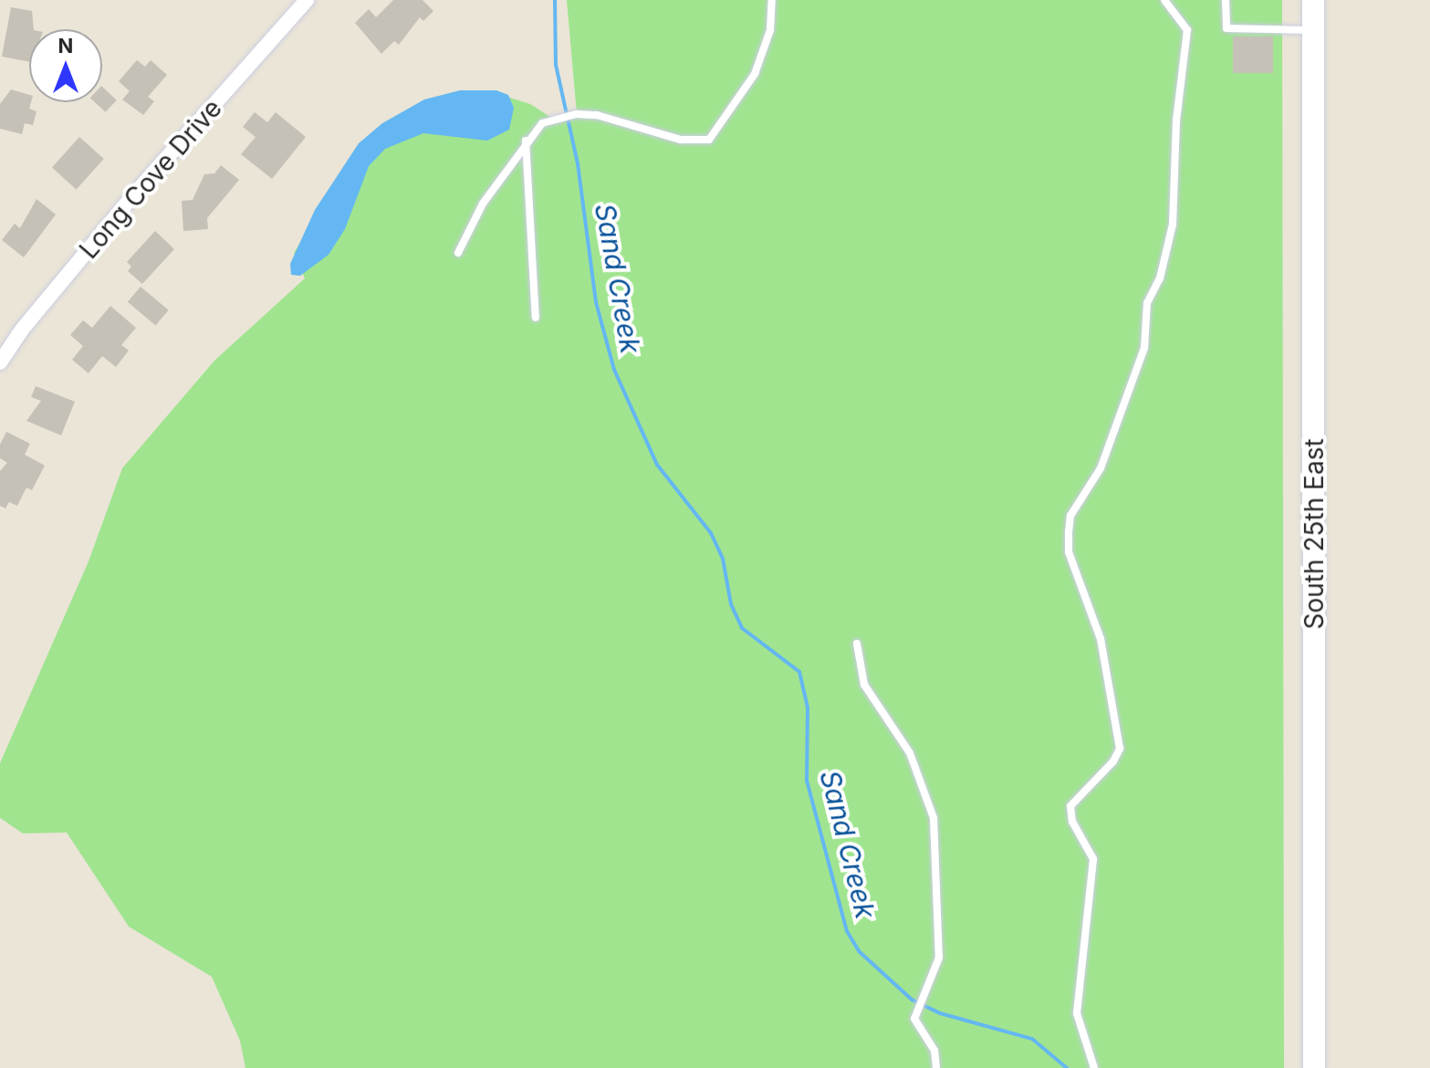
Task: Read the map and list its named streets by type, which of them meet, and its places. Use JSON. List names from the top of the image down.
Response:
{
  "streets": {
    "main road": ["South 25th East"],
    "street": ["Long Cove Drive"]
  },
  "water": ["Sand Creek"],
  "north": "top"
}
